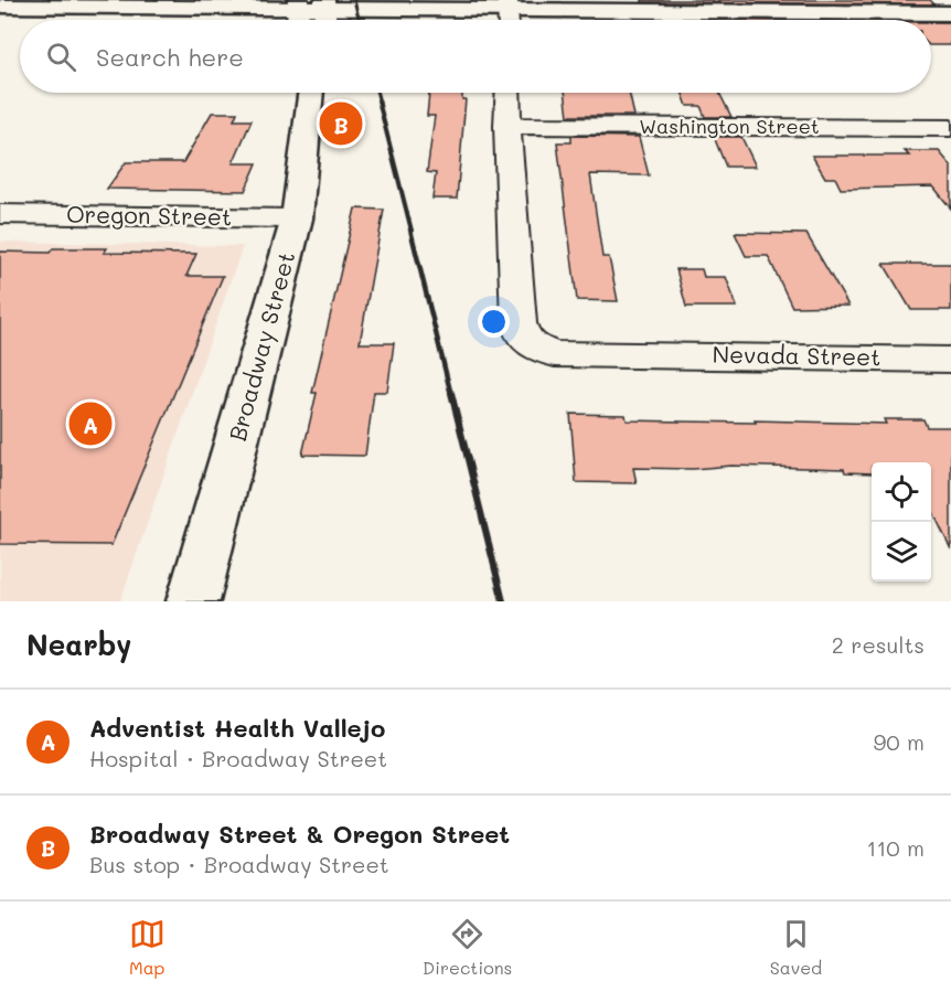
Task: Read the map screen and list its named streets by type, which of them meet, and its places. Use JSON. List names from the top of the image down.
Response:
{
  "streets": {
    "street": [
      "Washington Street",
      "Oregon Street",
      "Broadway Street",
      "Nevada Street"
    ]
  },
  "crossings": [
    ["Washington Street", "Nevada Street"],
    ["Oregon Street", "Broadway Street"]
  ],
  "page": {
    "search": "Search here",
    "pins": ["B", "A"],
    "heading": ["Nearby", "2 results"],
    "list": [
      {
        "mark": "A",
        "name": "Adventist Health Vallejo",
        "note": "Hospital · Broadway Street",
        "value": "90 m"
      },
      {
        "mark": "B",
        "name": "Broadway Street & Oregon Street",
        "note": "Bus stop · Broadway Street",
        "value": "110 m"
      }
    ],
    "nav": ["Map", "Directions", "Saved"]
  }
}
